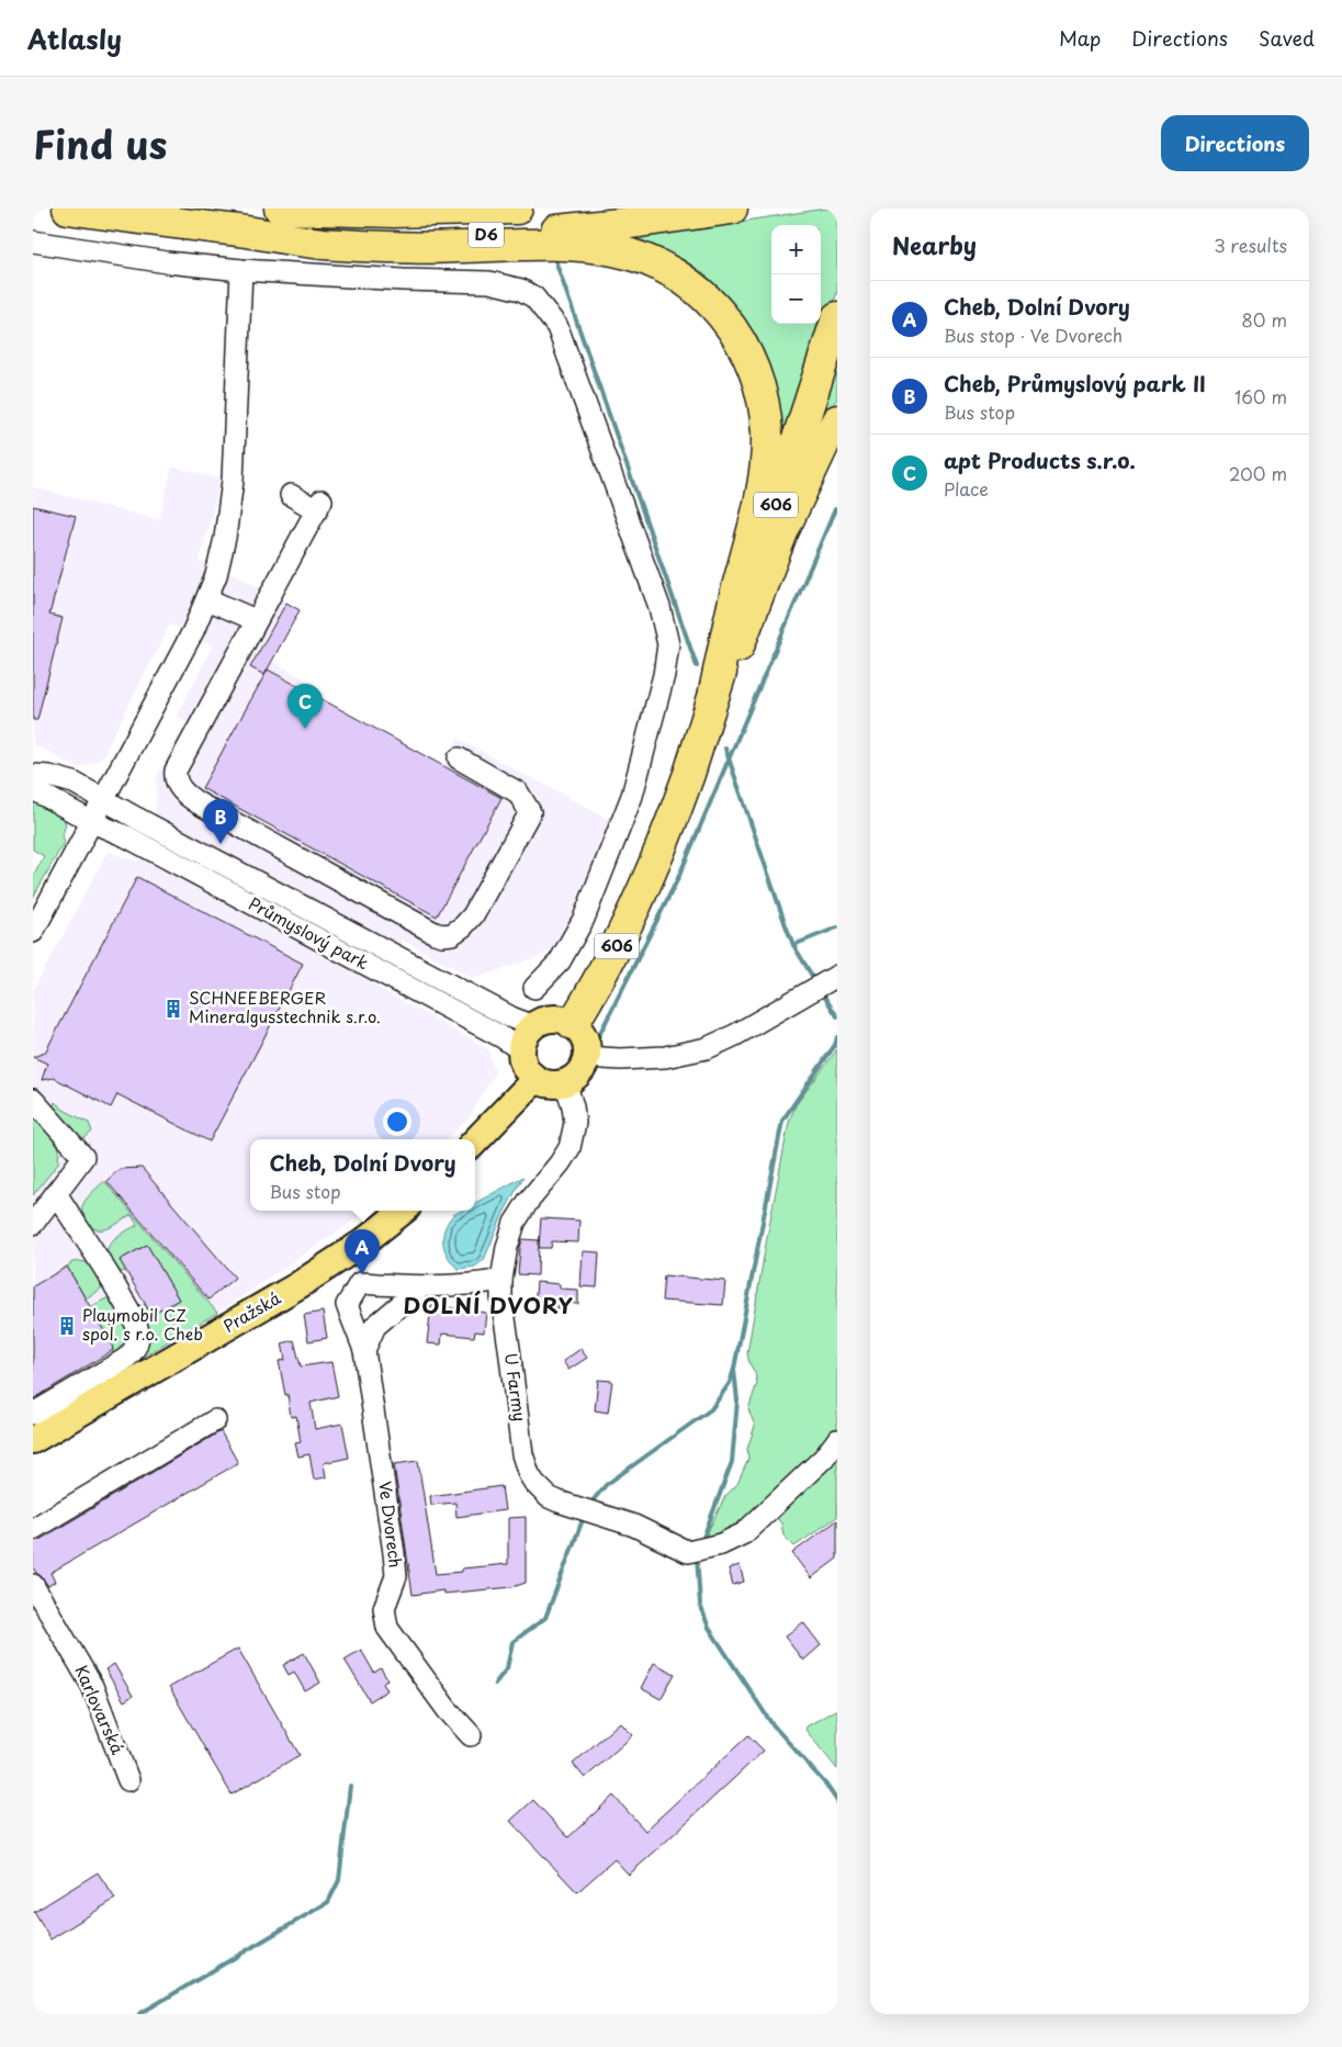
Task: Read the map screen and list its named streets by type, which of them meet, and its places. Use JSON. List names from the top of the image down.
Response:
{
  "streets": {
    "highway": ["D6", "606"],
    "main road": ["Pražská"],
    "street": [
      "Průmyslový park",
      "U Farmy",
      "Ve Dvorech",
      "Karlovarská"
    ]
  },
  "crossings": [
    ["606", "Průmyslový park"],
    ["606", "U Farmy"],
    ["Průmyslový park", "U Farmy"],
    ["U Farmy", "Ve Dvorech"]
  ],
  "districts": ["DOLNÍ DVORY"],
  "places": {
    "building": ["SCHNEEBERGER Mineralgusstechnik s.r.o.", "Playmobil CZ spol. s r.o. Cheb"]
  },
  "page": {
    "header": "Atlasly",
    "nav": ["Map", "Directions", "Saved"],
    "title": "Find us",
    "buttons": "Directions",
    "heading": ["Nearby", "3 results"],
    "map_buttons": ["+", "−"],
    "list": [
      {
        "mark": "A",
        "name": "Cheb, Dolní Dvory",
        "note": "Bus stop · Ve Dvorech",
        "value": "80 m"
      },
      {
        "mark": "B",
        "name": "Cheb, Průmyslový park II",
        "note": "Bus stop",
        "value": "160 m"
      },
      {
        "mark": "C",
        "name": "apt Products s.r.o.",
        "note": "Place",
        "value": "200 m"
      }
    ],
    "pins": ["C", "B", "A"],
    "popup": ["Cheb, Dolní Dvory", "Bus stop"]
  }
}
